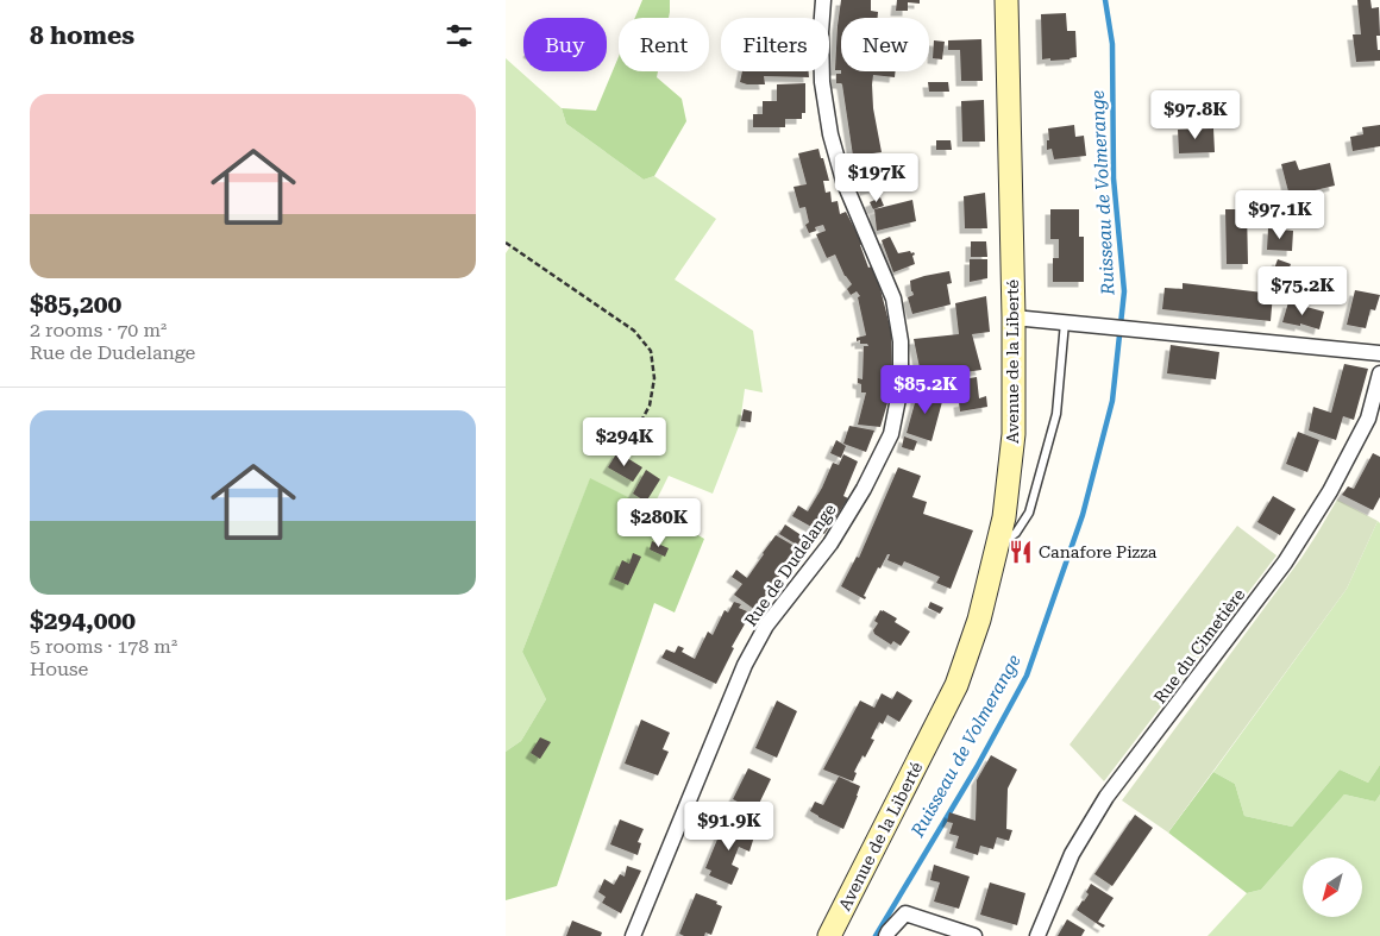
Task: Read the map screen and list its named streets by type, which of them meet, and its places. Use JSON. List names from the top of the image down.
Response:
{
  "streets": {
    "main road": ["Avenue de la Liberté"],
    "street": ["Rue de Dudelange", "Rue du Cimetière"]
  },
  "water": ["Ruisseau de Volmerange"],
  "places": {
    "restaurant": ["Canafore Pizza"]
  },
  "north": "bottom left",
  "page": {
    "heading": "8 homes",
    "chip": [
      "Buy",
      "Rent",
      "Filters",
      "New"
    ],
    "list": [
      {
        "name": "$85,200",
        "note": "2 rooms · 70 m² · Rue de Dudelange"
      },
      {
        "name": "$294,000",
        "note": "5 rooms · 178 m² · House"
      }
    ],
    "price": [
      "$97.8K",
      "$197K",
      "$97.1K",
      "$75.2K",
      "$85.2K",
      "$294K",
      "$280K",
      "$91.9K"
    ]
  }
}
